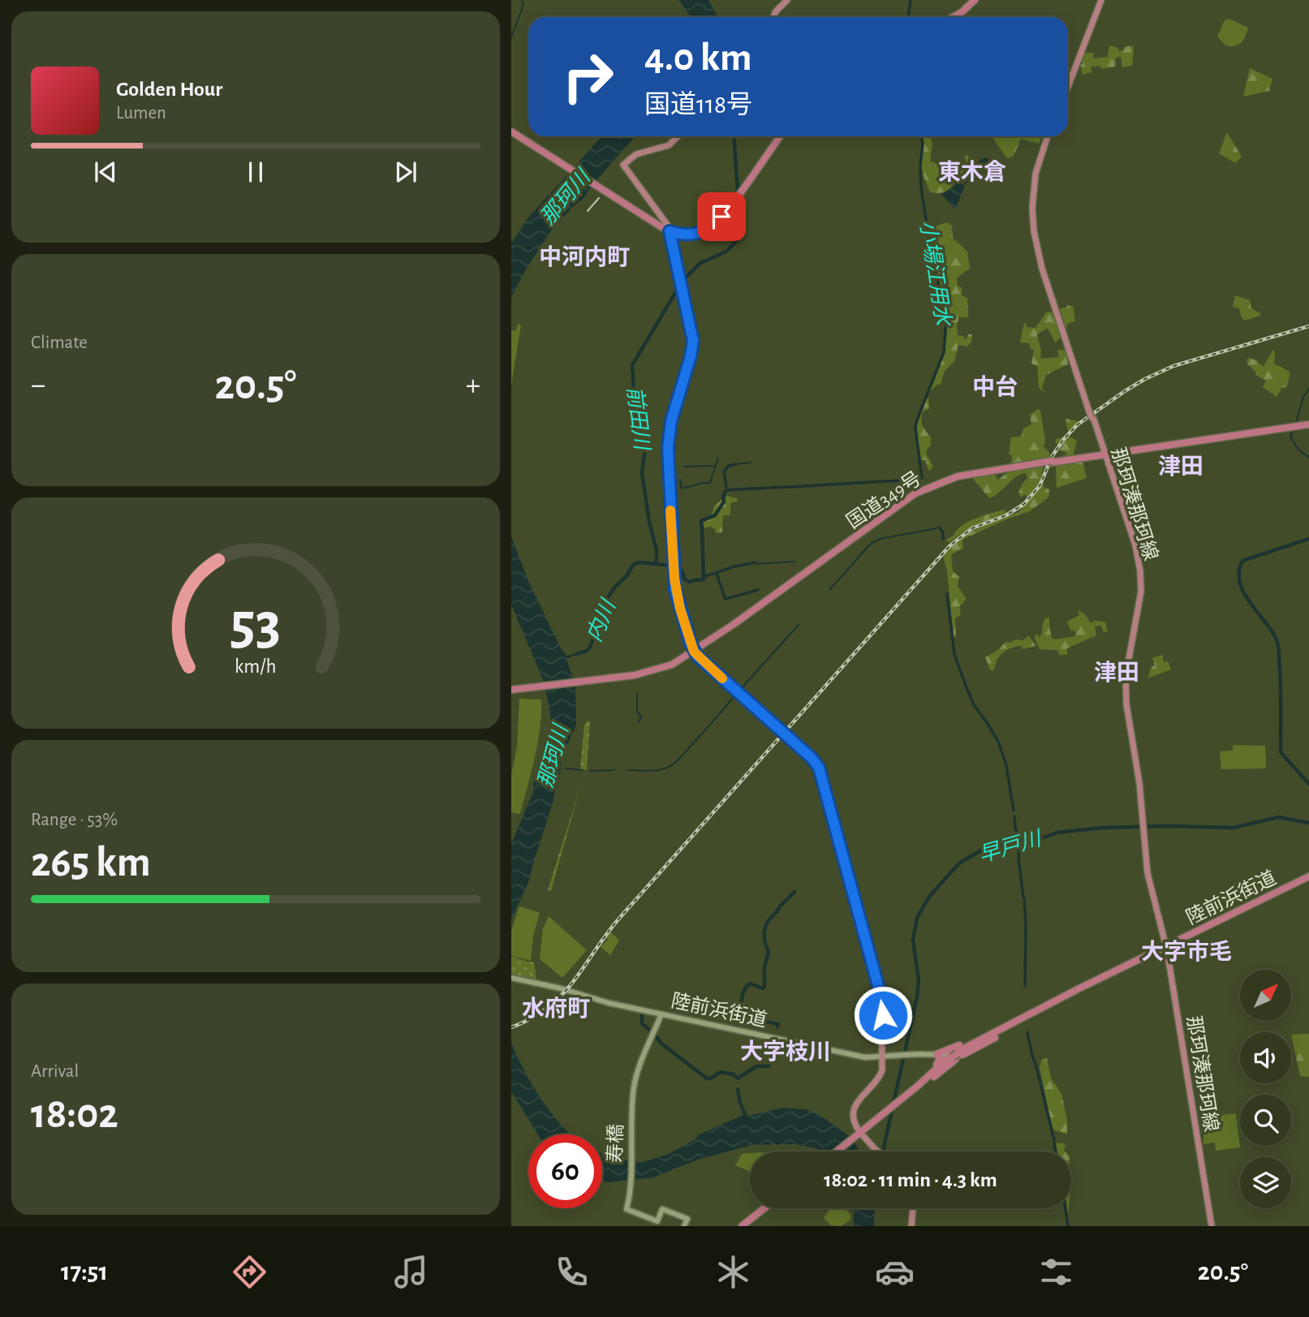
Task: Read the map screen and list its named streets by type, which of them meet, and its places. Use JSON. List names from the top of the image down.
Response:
{
  "streets": {
    "highway": ["国道349号", "陸前浜街道"],
    "main road": ["那珂湊那珂線", "寿橋"]
  },
  "crossings": [
    ["国道349号", "那珂湊那珂線"],
    ["那珂湊那珂線", "陸前浜街道"],
    ["陸前浜街道", "寿橋"]
  ],
  "districts": [
    "東木倉",
    "中河内町",
    "中台",
    "津田",
    "津田",
    "大字市毛",
    "水府町",
    "大字枝川"
  ],
  "water": [
    "那珂川",
    "小場江用水",
    "前田川",
    "内川",
    "早戸川"
  ],
  "north": "top right",
  "page": {
    "turn": ["4.0 km", "国道118号"],
    "song": ["Golden Hour", "Lumen"],
    "tile": [
      "Climate",
      ["Range · 53%", "265 km"],
      ["Arrival", "18:02"]
    ],
    "heat": ["−", "20.5°", "+"],
    "limit": "60",
    "trip": "18:02 · 11 min · 4.3 km",
    "tabs": ["17:51", "20.5°"],
    "gauge": ["53", "km/h"]
  }
}
